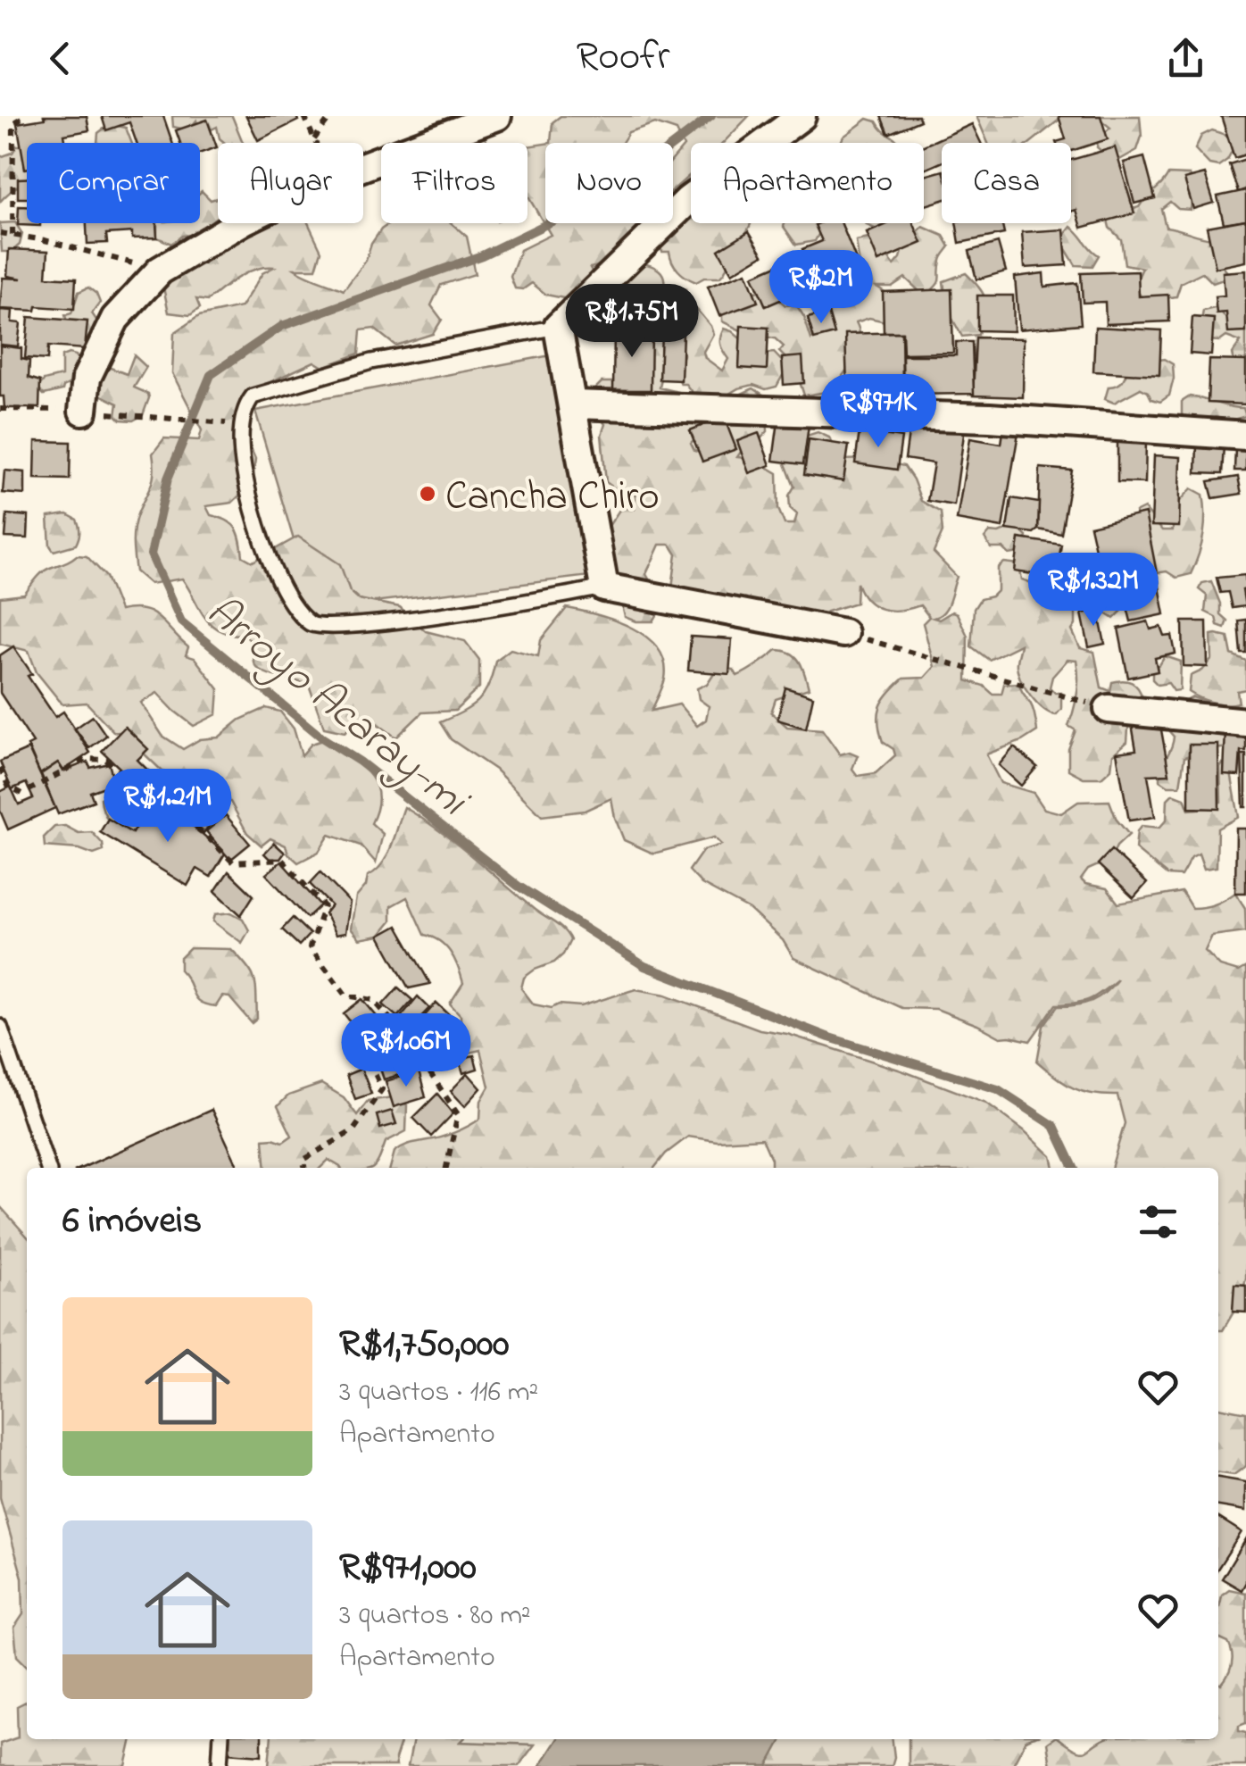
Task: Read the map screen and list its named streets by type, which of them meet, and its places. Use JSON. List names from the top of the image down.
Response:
{
  "water": ["Arroyo Acaray-mi"],
  "places": ["Cancha Chiro"],
  "page": {
    "header": "Roofr",
    "chip": [
      "Comprar",
      "Alugar",
      "Filtros",
      "Novo",
      "Apartamento",
      "Casa"
    ],
    "price": [
      "R$2M",
      "R$1.75M",
      "R$971K",
      "R$1.32M",
      "R$1.21M",
      "R$1.06M"
    ],
    "heading": "6 imóveis",
    "list": [
      {
        "name": "R$1,750,000",
        "note": "3 quartos · 116 m² · Apartamento"
      },
      {
        "name": "R$971,000",
        "note": "3 quartos · 80 m² · Apartamento"
      }
    ]
  }
}
